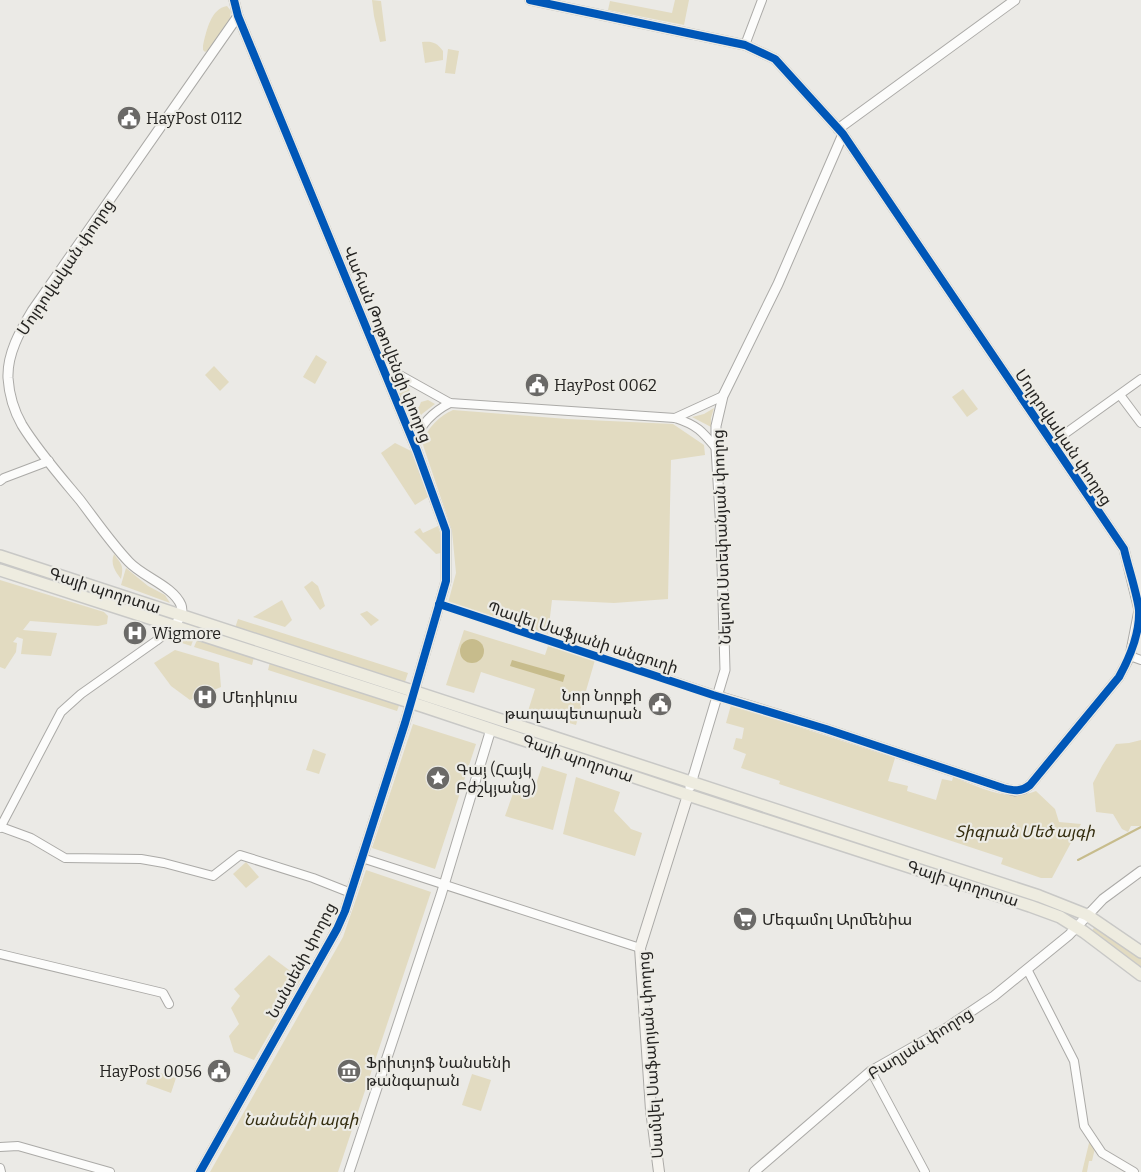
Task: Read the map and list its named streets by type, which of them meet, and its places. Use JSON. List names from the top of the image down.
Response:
{
  "streets": {
    "main road": ["Գայի պողոտա", "Սամվել Սաֆարյան փողոց"],
    "street": [
      "Մոլդովական փողոց",
      "Վահան Թոթովենցի փողոց",
      "Նելսոն Ստեփանյան փողոց",
      "Պավել Սաֆյանի անցուղի",
      "Նանսենի փողոց",
      "Բաղյան փողոց"
    ]
  },
  "crossings": [
    ["Մոլդովական փողոց", "Վահան Թոթովենցի փողոց"],
    ["Մոլդովական փողոց", "Նելսոն Ստեփանյան փողոց"],
    ["Մոլդովական փողոց", "Գայի պողոտա"],
    ["Մոլդովական փողոց", "Պավել Սաֆյանի անցուղի"],
    ["Վահան Թոթովենցի փողոց", "Գայի պողոտա"],
    ["Վահան Թոթովենցի փողոց", "Պավել Սաֆյանի անցուղի"],
    ["Վահան Թոթովենցի փողոց", "Նանսենի փողոց"],
    ["Նելսոն Ստեփանյան փողոց", "Գայի պողոտա"],
    ["Նելսոն Ստեփանյան փողոց", "Պավել Սաֆյանի անցուղի"],
    ["Նելսոն Ստեփանյան փողոց", "Սամվել Սաֆարյան փողոց"],
    ["Գայի պողոտա", "Նանսենի փողոց"],
    ["Գայի պողոտա", "Բաղյան փողոց"],
    ["Գայի պողոտա", "Սամվել Սաֆարյան փողոց"]
  ],
  "parks": ["Տիգրան Մեծ այգի", "Նանսենի այգի"],
  "places": {
    "public building": [
      "HayPost 0112",
      "HayPost 0062",
      "Նոր Նորքի թաղապետարան",
      "HayPost 0056"
    ],
    "hospital": ["Wigmore", "Մեդիկուս"],
    "place": ["Գայ (Հայկ Բժշկյանց)"],
    "supermarket": ["Մեգամոլ Արմենիա"],
    "museum": ["Ֆրիտյոֆ Նանսենի թանգարան"]
  }
}
